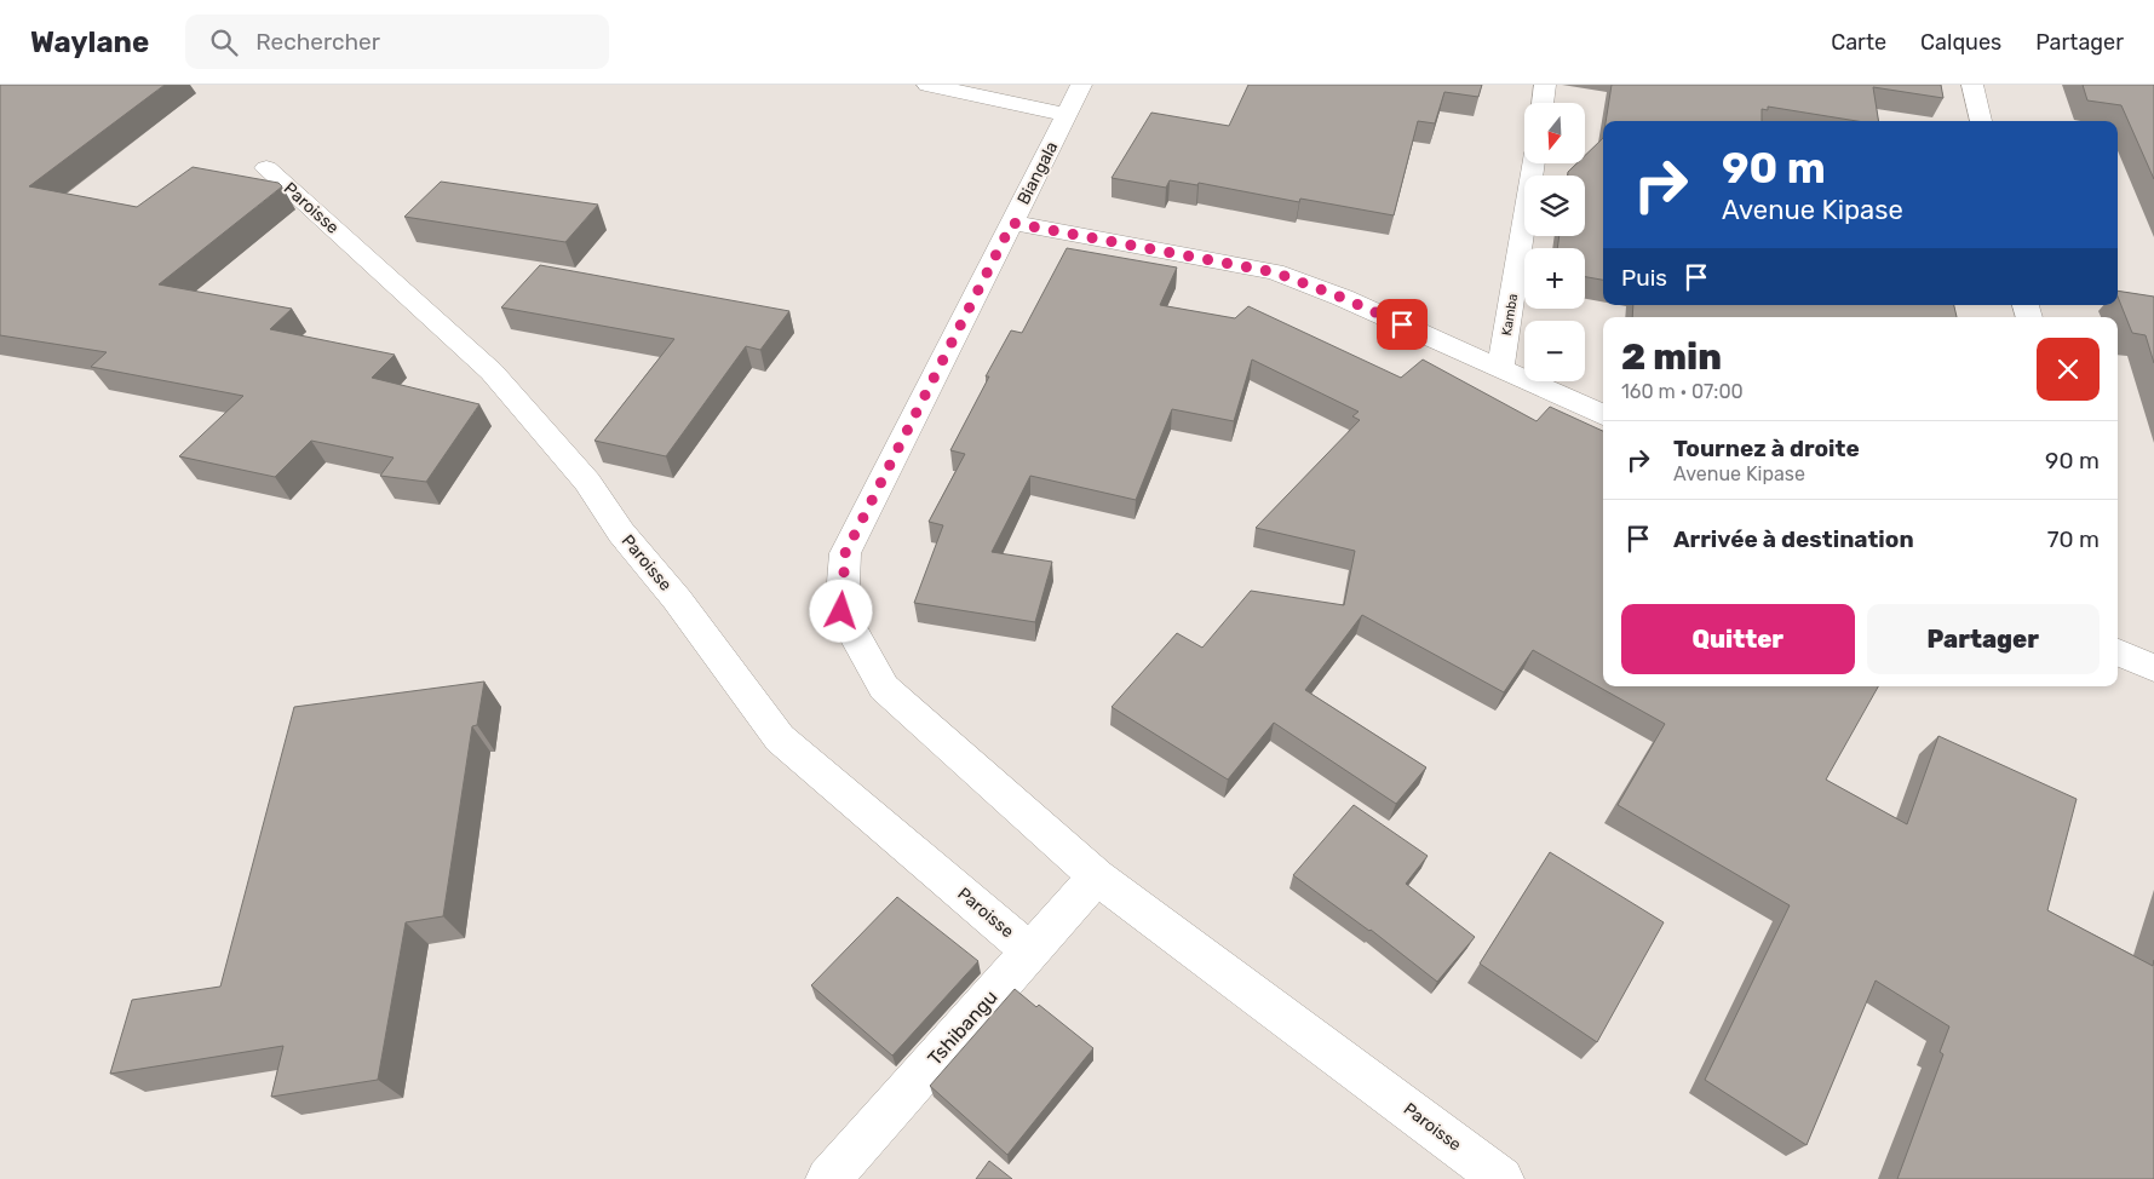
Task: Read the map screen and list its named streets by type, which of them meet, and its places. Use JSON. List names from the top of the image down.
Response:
{
  "streets": {
    "street": [
      "Biangala",
      "Paroisse",
      "Kamba",
      "Tshibangu"
    ]
  },
  "crossings": [
    ["Biangala", "Paroisse"],
    ["Paroisse", "Tshibangu"]
  ],
  "north": "bottom",
  "page": {
    "header": "Waylane",
    "search": "Rechercher",
    "nav": ["Carte", "Calques", "Partager"],
    "map_buttons": ["+", "−"],
    "turn": ["90 m", "Avenue Kipase"],
    "then": "Puis",
    "heading": ["2 min", "160 m · 07:00"],
    "list": [
      {
        "name": "Tournez à droite",
        "note": "Avenue Kipase",
        "value": "90 m"
      },
      {
        "name": "Arrivée à destination",
        "value": "70 m"
      }
    ],
    "buttons": ["Quitter", "Partager"]
  }
}
